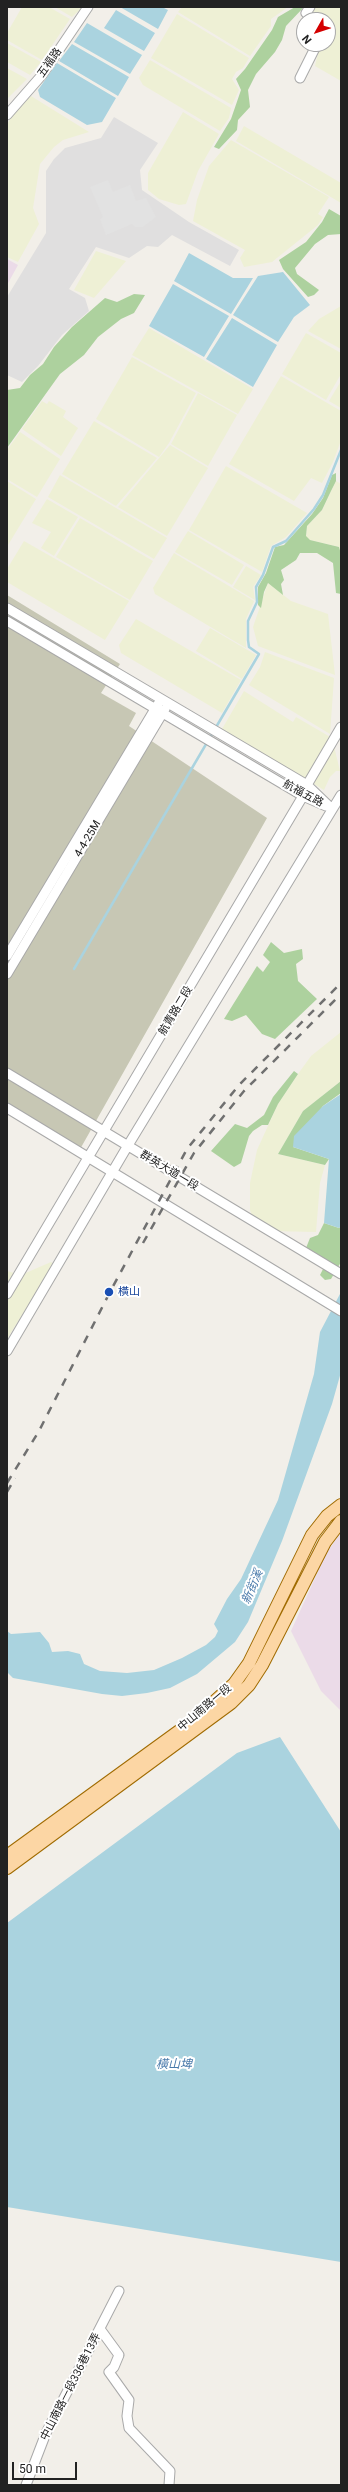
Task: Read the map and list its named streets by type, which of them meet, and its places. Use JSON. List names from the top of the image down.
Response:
{
  "streets": {
    "main road": ["中山南路一段"],
    "street": [
      "五福路",
      "航福五路",
      "4-4-25M",
      "航青路二段",
      "群英大道一段",
      "中山南路一段336巷13弄"
    ]
  },
  "crossings": [
    ["航福五路", "4-4-25M"],
    ["航福五路", "航青路二段"],
    ["航青路二段", "群英大道一段"]
  ],
  "water": ["新街溪", "橫山埤"],
  "places": ["橫山"],
  "scale_bar": "50 m",
  "north": "bottom left"
}
